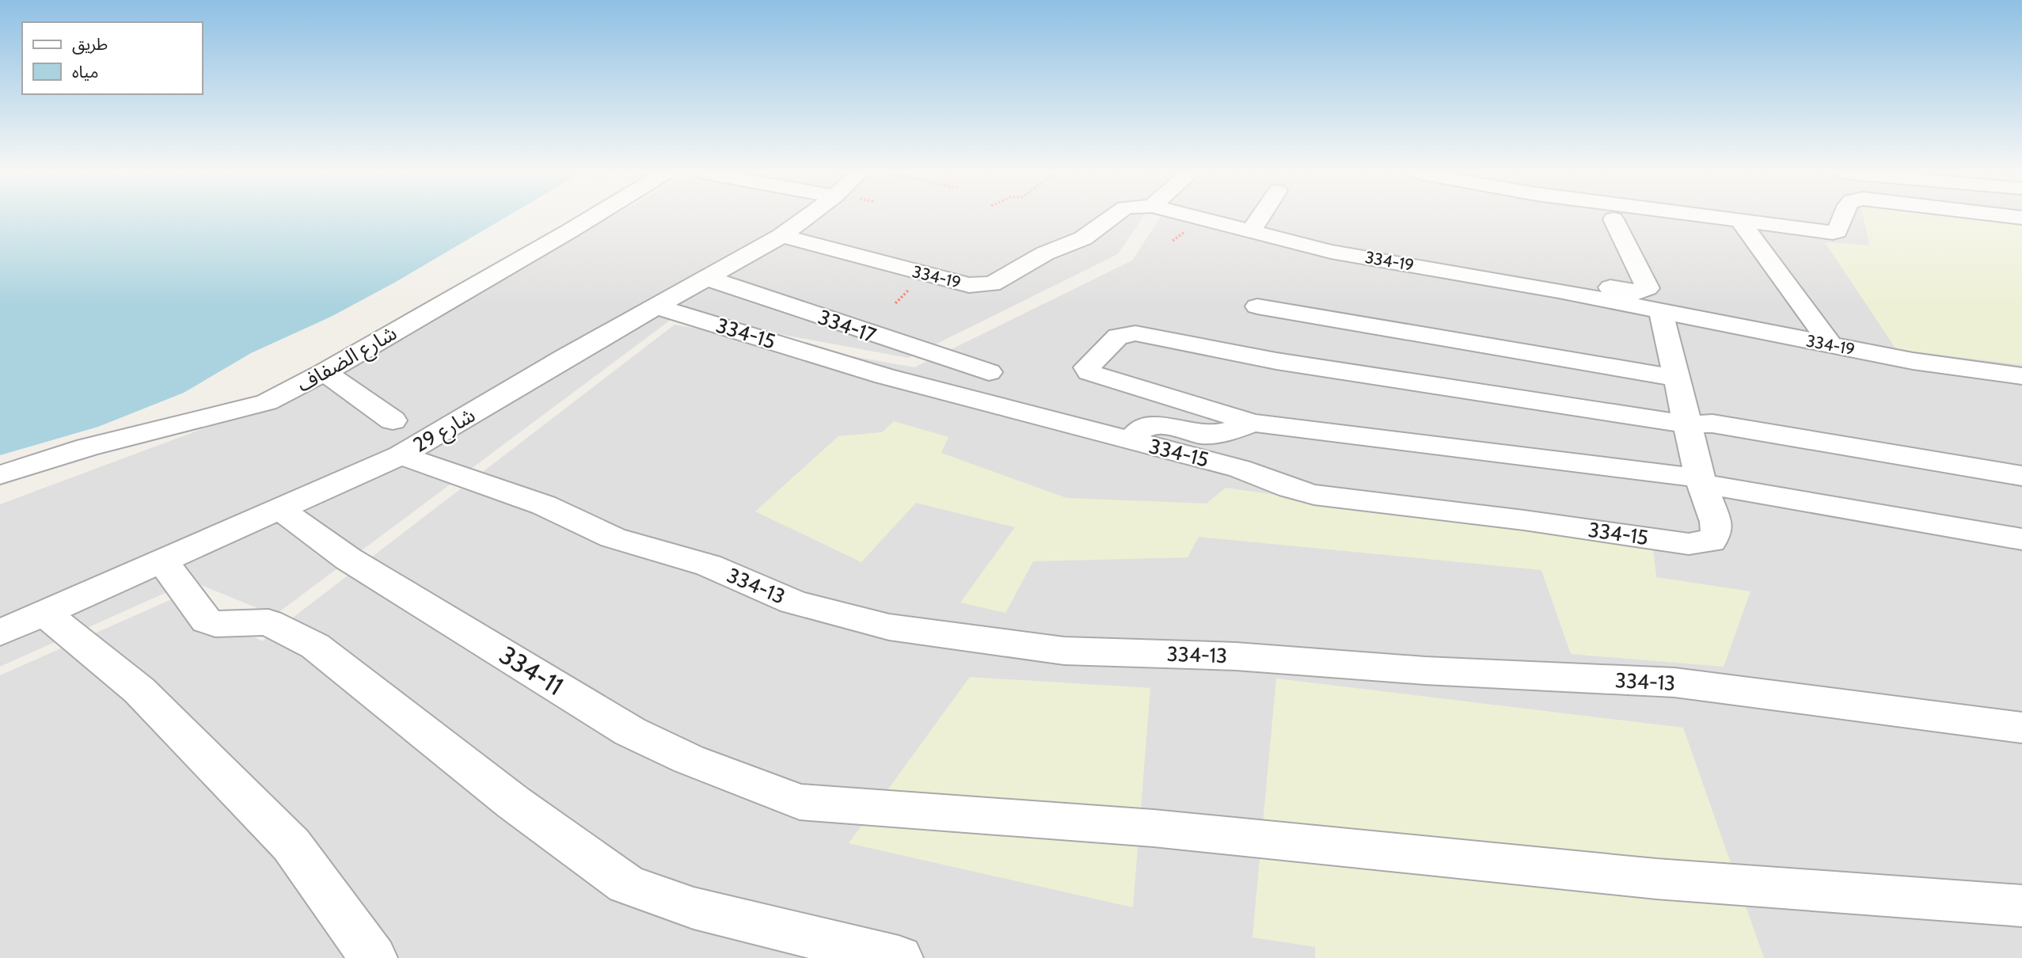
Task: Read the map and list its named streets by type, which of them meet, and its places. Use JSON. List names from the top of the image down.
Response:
{
  "streets": {
    "street": [
      "334-19",
      "334-17",
      "334-15",
      "شارع الضفاف",
      "شارع 29",
      "334-13",
      "334-11"
    ]
  },
  "crossings": [
    ["334-19", "شارع 29"],
    ["334-17", "شارع 29"],
    ["334-15", "شارع 29"],
    ["شارع 29", "334-13"],
    ["شارع 29", "334-11"]
  ],
  "legend": ["طريق", "مياه"]
}
